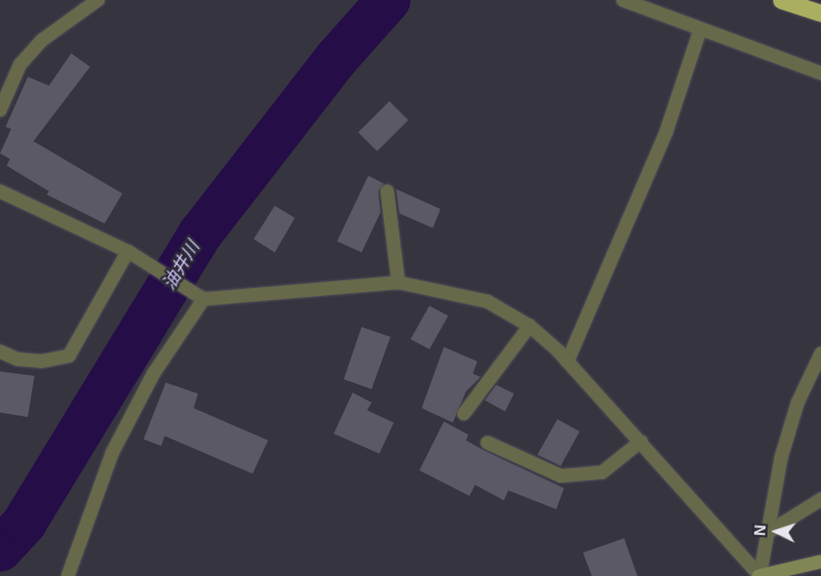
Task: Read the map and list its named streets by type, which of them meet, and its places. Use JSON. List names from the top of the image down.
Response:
{
  "water": ["油井川"],
  "north": "left"
}
